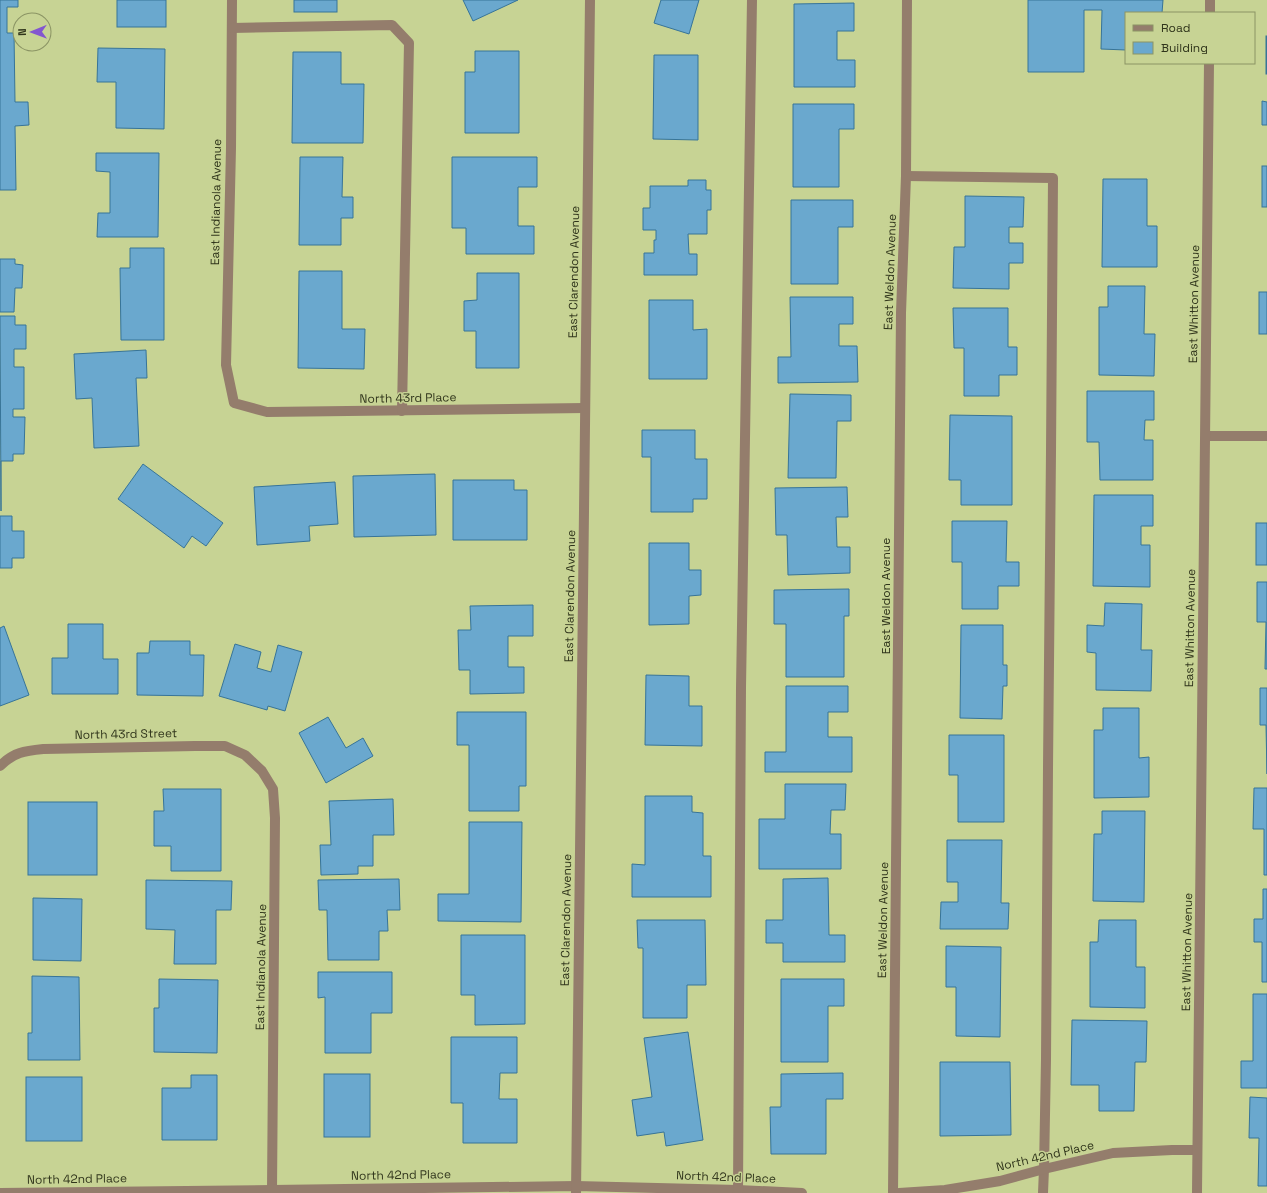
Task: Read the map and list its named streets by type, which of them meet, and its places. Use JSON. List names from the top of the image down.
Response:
{
  "streets": {
    "street": [
      "East Indianola Avenue",
      "East Clarendon Avenue",
      "East Weldon Avenue",
      "East Whitton Avenue",
      "North 43rd Place",
      "North 43rd Street",
      "North 42nd Place"
    ]
  },
  "crossings": [
    ["East Indianola Avenue", "North 43rd Place"],
    ["East Indianola Avenue", "North 43rd Street"],
    ["East Indianola Avenue", "North 42nd Place"],
    ["East Clarendon Avenue", "North 43rd Place"],
    ["East Clarendon Avenue", "North 42nd Place"],
    ["East Whitton Avenue", "North 42nd Place"]
  ],
  "legend": ["Road", "Building"],
  "north": "left"
}
